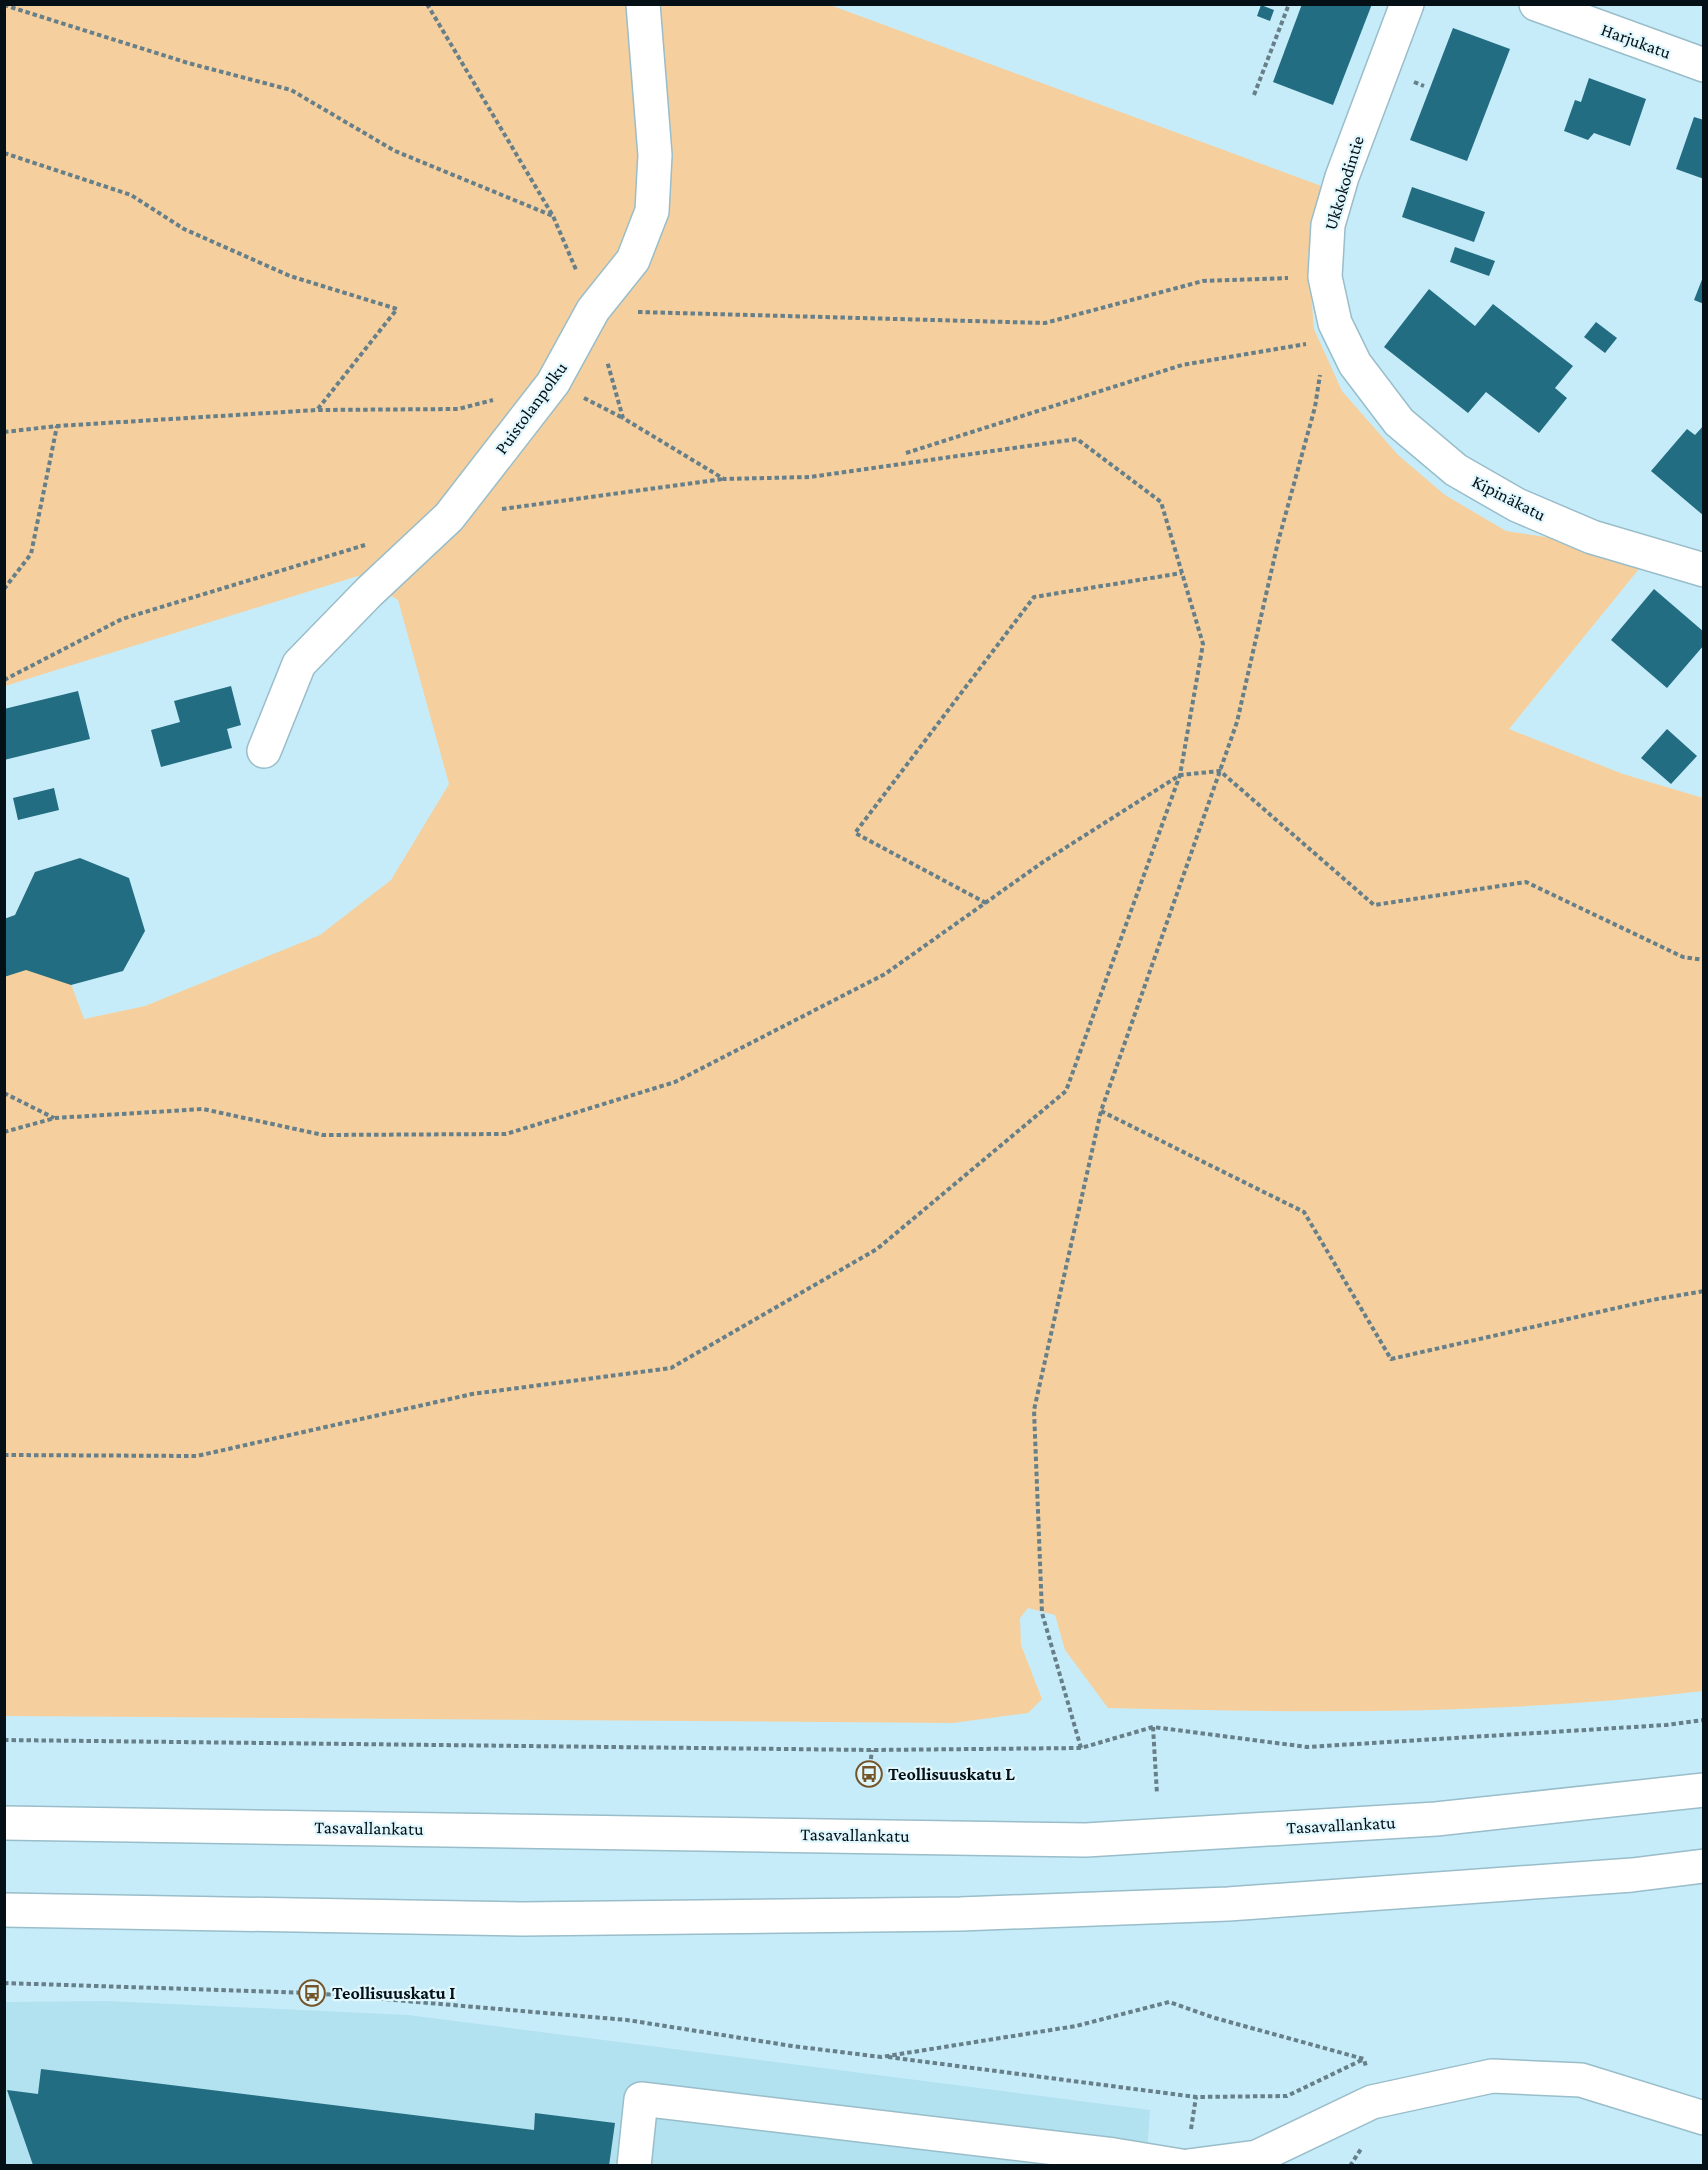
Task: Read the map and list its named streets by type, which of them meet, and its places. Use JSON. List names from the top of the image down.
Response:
{
  "streets": {
    "main road": [
      "Harjukatu",
      "Ukkokodintie",
      "Puistolanpolku",
      "Kipinäkatu",
      "Tasavallankatu"
    ]
  },
  "crossings": [
    ["Ukkokodintie", "Kipinäkatu"]
  ],
  "places": {
    "bus stop": ["Teollisuuskatu L", "Teollisuuskatu I"]
  }
}
